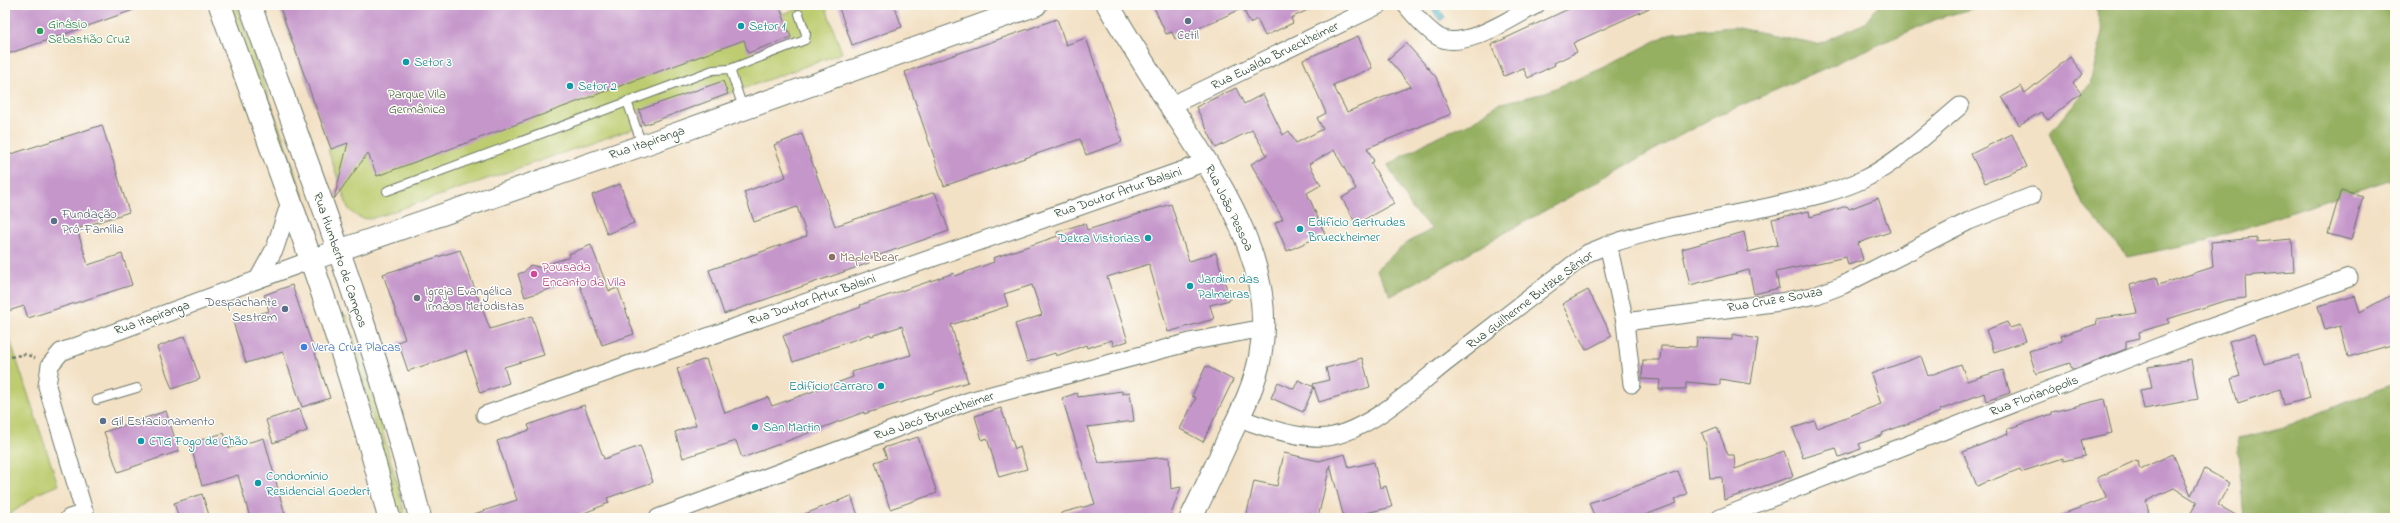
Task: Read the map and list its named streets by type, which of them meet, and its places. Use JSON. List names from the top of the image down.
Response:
{
  "streets": {
    "main road": ["Rua João Pessoa", "Rua Humberto de Campos"],
    "street": [
      "Rua Ewaldo Brueckheimer",
      "Rua Itapiranga",
      "Rua Doutor Artur Balsini",
      "Rua Guilherme Butzke Sênior",
      "Rua Cruz e Souza",
      "Rua Florianópolis",
      "Rua Jacó Brueckheimer"
    ]
  },
  "crossings": [
    ["Rua Ewaldo Brueckheimer", "Rua João Pessoa"],
    ["Rua Itapiranga", "Rua Humberto de Campos"],
    ["Rua Doutor Artur Balsini", "Rua João Pessoa"],
    ["Rua João Pessoa", "Rua Guilherme Butzke Sênior"],
    ["Rua João Pessoa", "Rua Jacó Brueckheimer"]
  ],
  "parks": ["Parque Vila Germânica"],
  "places": [
    "Cetil",
    "Setor 1",
    "Ginásio Sebastião Cruz",
    "Setor 3",
    "Setor 2",
    "Fundação Pró-Família",
    "Edifício Gertrudes Brueckheimer",
    "Dekra Vistorias",
    "Maple Bear",
    "Pousada Encanto da Vila",
    "Jardim das Palmeiras",
    "Igreja Evangélica Irmãos Metodistas",
    "Despachante Sestrem",
    "Vera Cruz Placas",
    "Edifício Carraro",
    "Gil Estacionamento",
    "San Martin",
    "CTG Fogo de Chão",
    "Condomínio Residencial Goedert"
  ]
}
